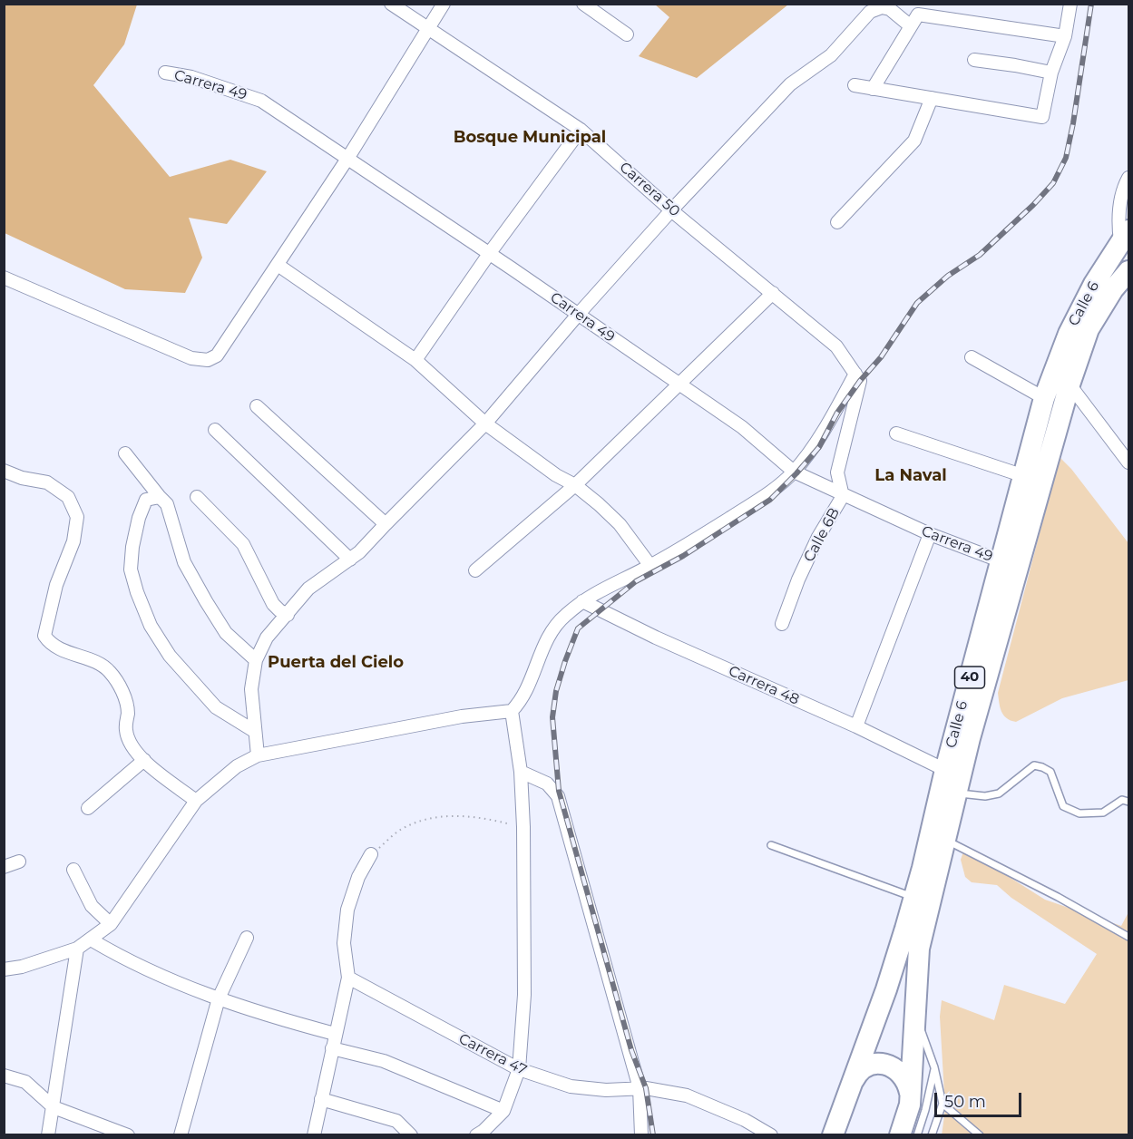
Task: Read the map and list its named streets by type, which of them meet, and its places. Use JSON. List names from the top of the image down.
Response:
{
  "streets": {
    "highway": ["Calle 6", "40"],
    "street": [
      "Carrera 49",
      "Carrera 50",
      "Calle 6B",
      "Carrera 48",
      "Carrera 47"
    ]
  },
  "crossings": [
    ["Carrera 49", "Calle 6"],
    ["Carrera 49", "Calle 6B"],
    ["Carrera 50", "Calle 6B"],
    ["Calle 6", "Carrera 48"]
  ],
  "districts": ["Bosque Municipal", "La Naval", "Puerta del Cielo"],
  "scale_bar": "50 m"
}
